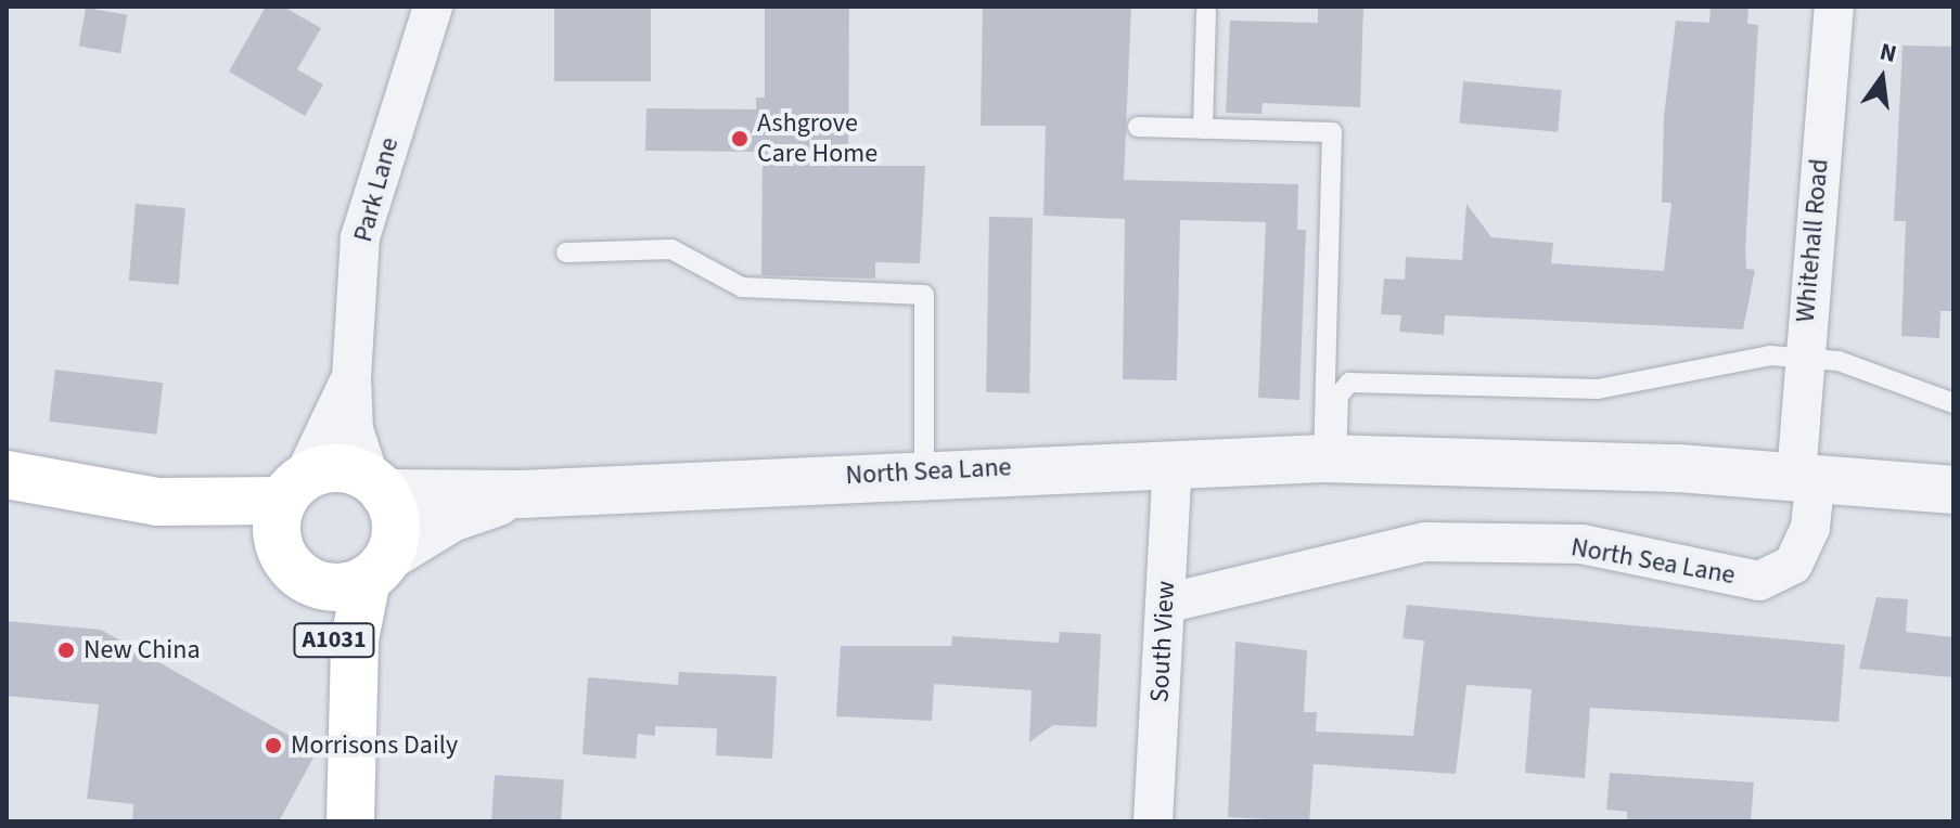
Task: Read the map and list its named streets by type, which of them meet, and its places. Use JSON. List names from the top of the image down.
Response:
{
  "streets": {
    "main road": ["A1031"],
    "street": [
      "Park Lane",
      "Whitehall Road",
      "North Sea Lane",
      "South View"
    ]
  },
  "crossings": [
    ["Park Lane", "North Sea Lane"],
    ["Park Lane", "A1031"],
    ["Whitehall Road", "North Sea Lane"],
    ["North Sea Lane", "A1031"],
    ["North Sea Lane", "South View"]
  ],
  "places": ["Ashgrove Care Home", "New China", "Morrisons Daily"],
  "north": "top"
}
